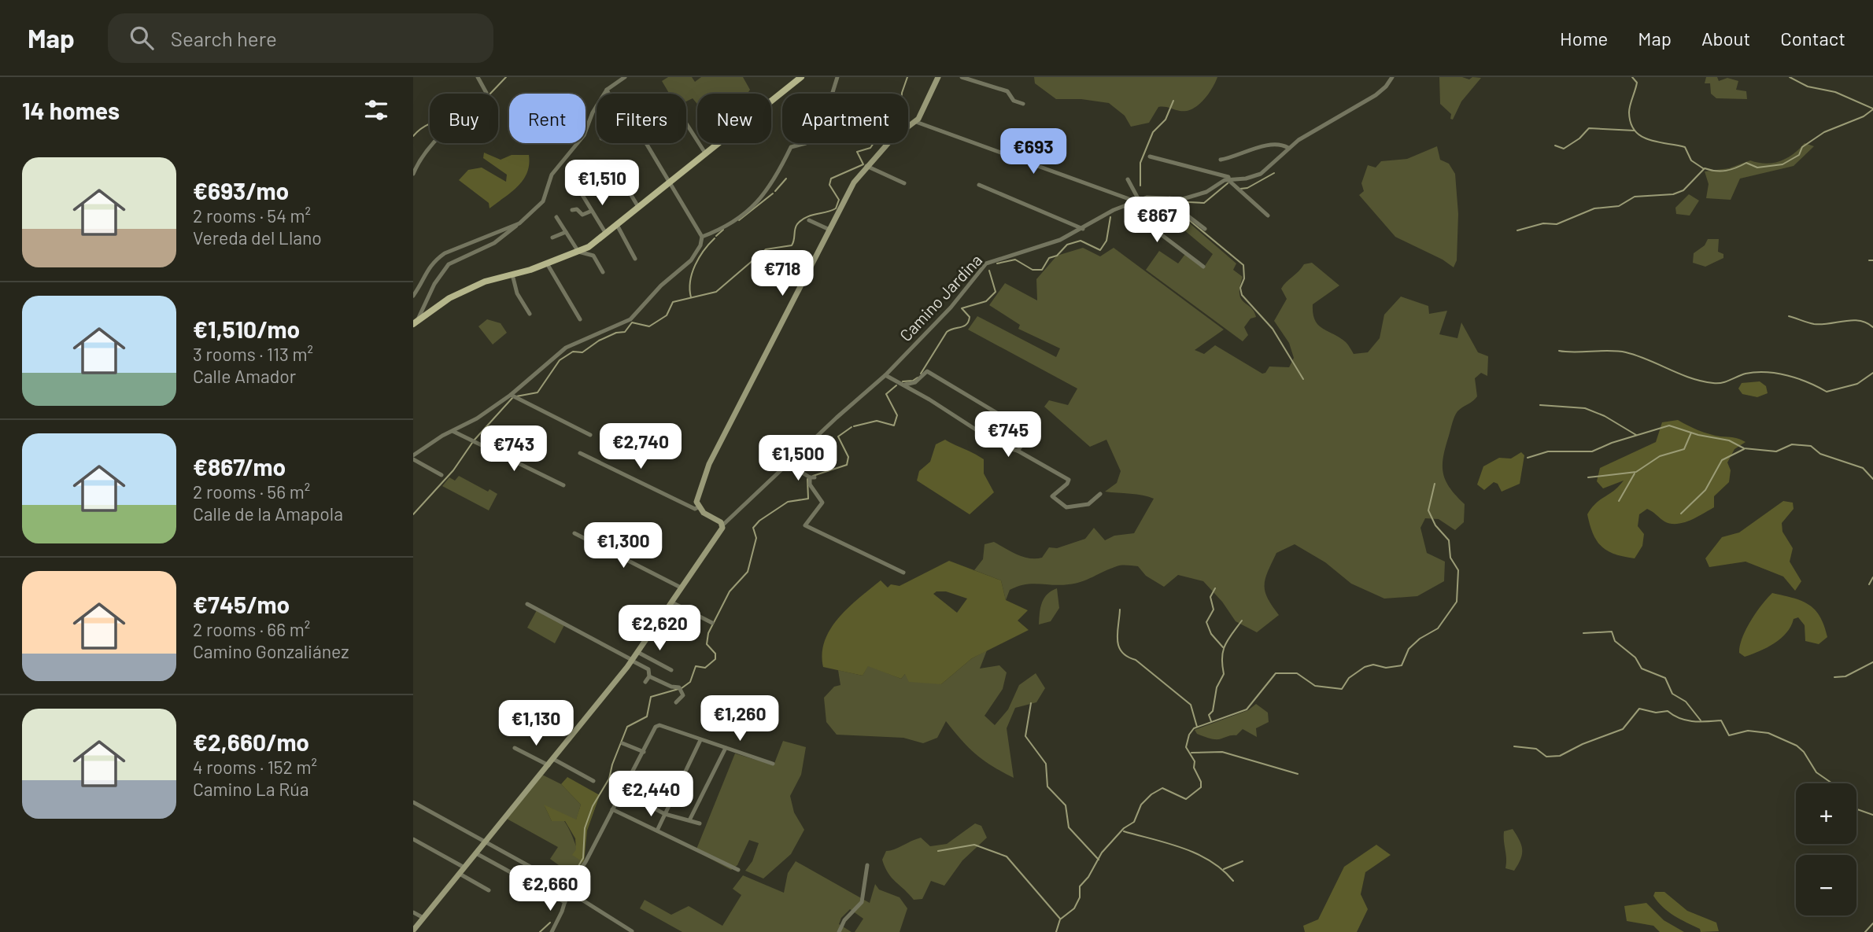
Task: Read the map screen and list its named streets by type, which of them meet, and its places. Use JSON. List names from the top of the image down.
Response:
{
  "streets": {
    "street": ["Camino Jardina"]
  },
  "page": {
    "header": "Map",
    "search": "Search here",
    "nav": [
      "Home",
      "Map",
      "About",
      "Contact"
    ],
    "heading": "14 homes",
    "chip": [
      "Buy",
      "Rent",
      "Filters",
      "New",
      "Apartment"
    ],
    "price": [
      "€693",
      "€1,510",
      "€867",
      "€718",
      "€745",
      "€2,740",
      "€743",
      "€1,500",
      "€1,300",
      "€2,620",
      "€1,260",
      "€1,130",
      "€2,440",
      "€2,660"
    ],
    "list": [
      {
        "name": "€693/mo",
        "note": "2 rooms · 54 m² · Vereda del Llano"
      },
      {
        "name": "€1,510/mo",
        "note": "3 rooms · 113 m² · Calle Amador"
      },
      {
        "name": "€867/mo",
        "note": "2 rooms · 56 m² · Calle de la Amapola"
      },
      {
        "name": "€745/mo",
        "note": "2 rooms · 66 m² · Camino Gonzaliánez"
      },
      {
        "name": "€2,660/mo",
        "note": "4 rooms · 152 m² · Camino La Rúa"
      }
    ],
    "map_buttons": ["+", "−"]
  }
}
